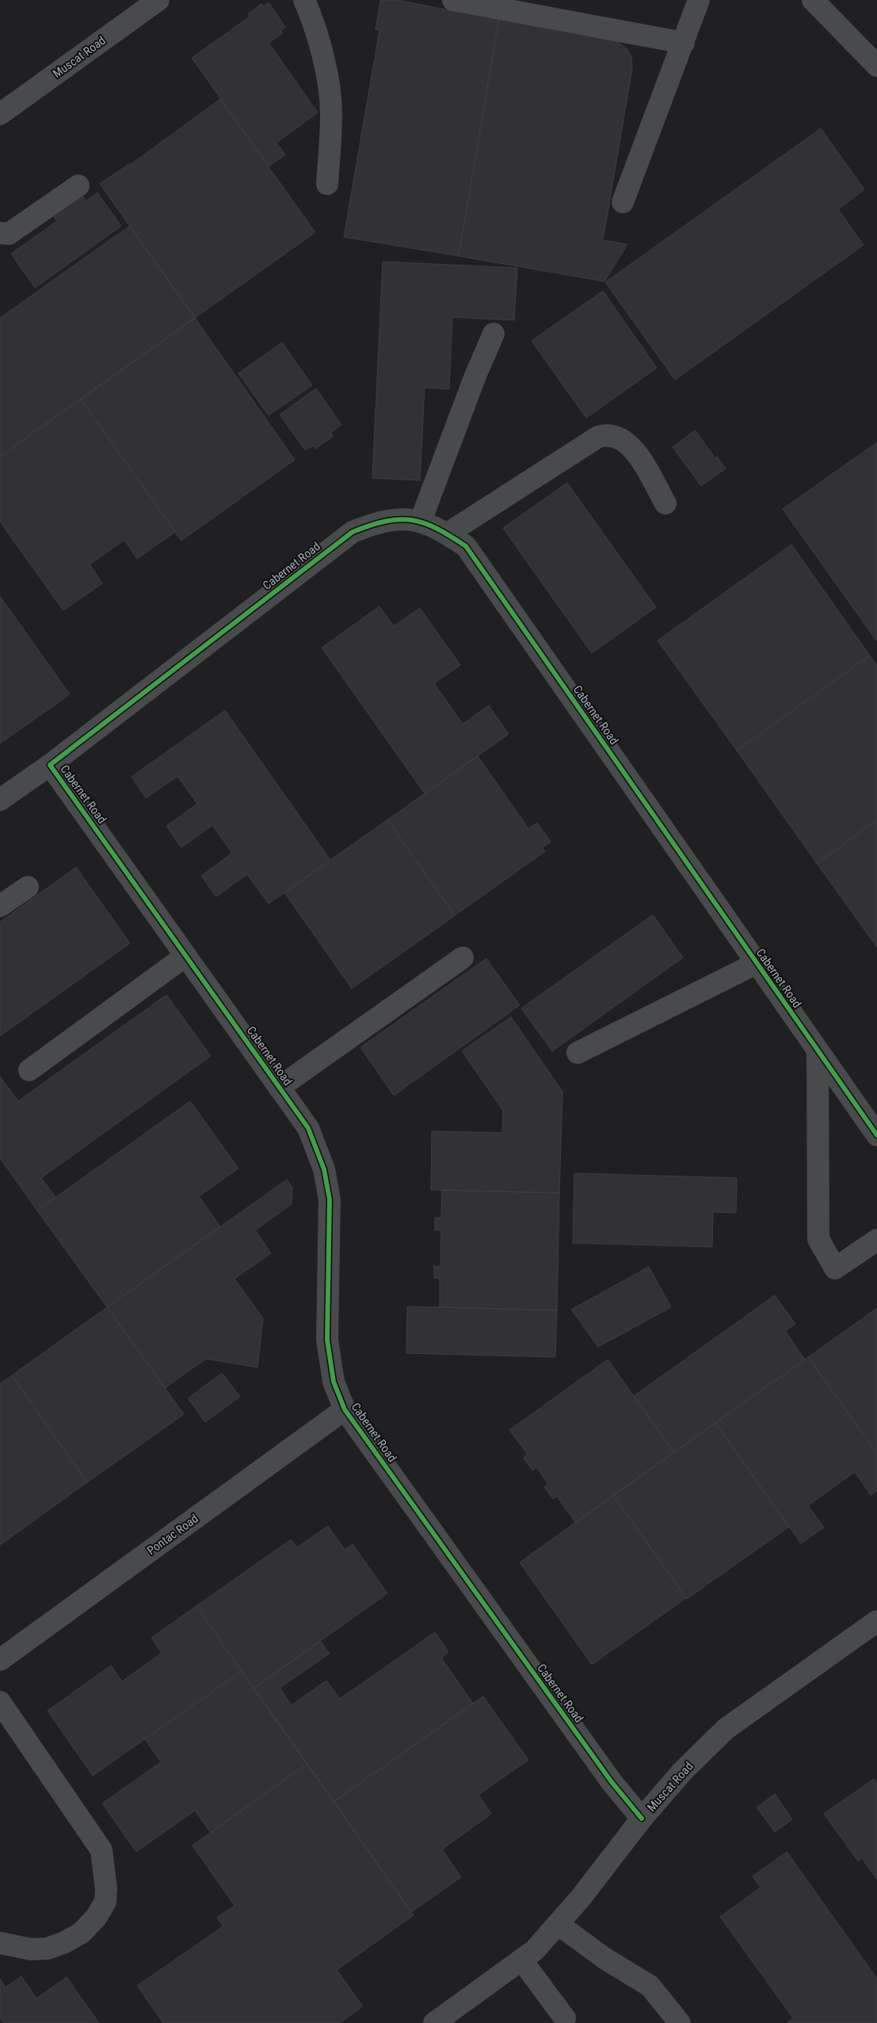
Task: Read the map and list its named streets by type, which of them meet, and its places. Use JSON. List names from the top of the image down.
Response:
{
  "streets": {
    "street": ["Muscat Road", "Cabernet Road", "Pontac Road"]
  },
  "crossings": [
    ["Muscat Road", "Cabernet Road"],
    ["Cabernet Road", "Pontac Road"]
  ]
}
